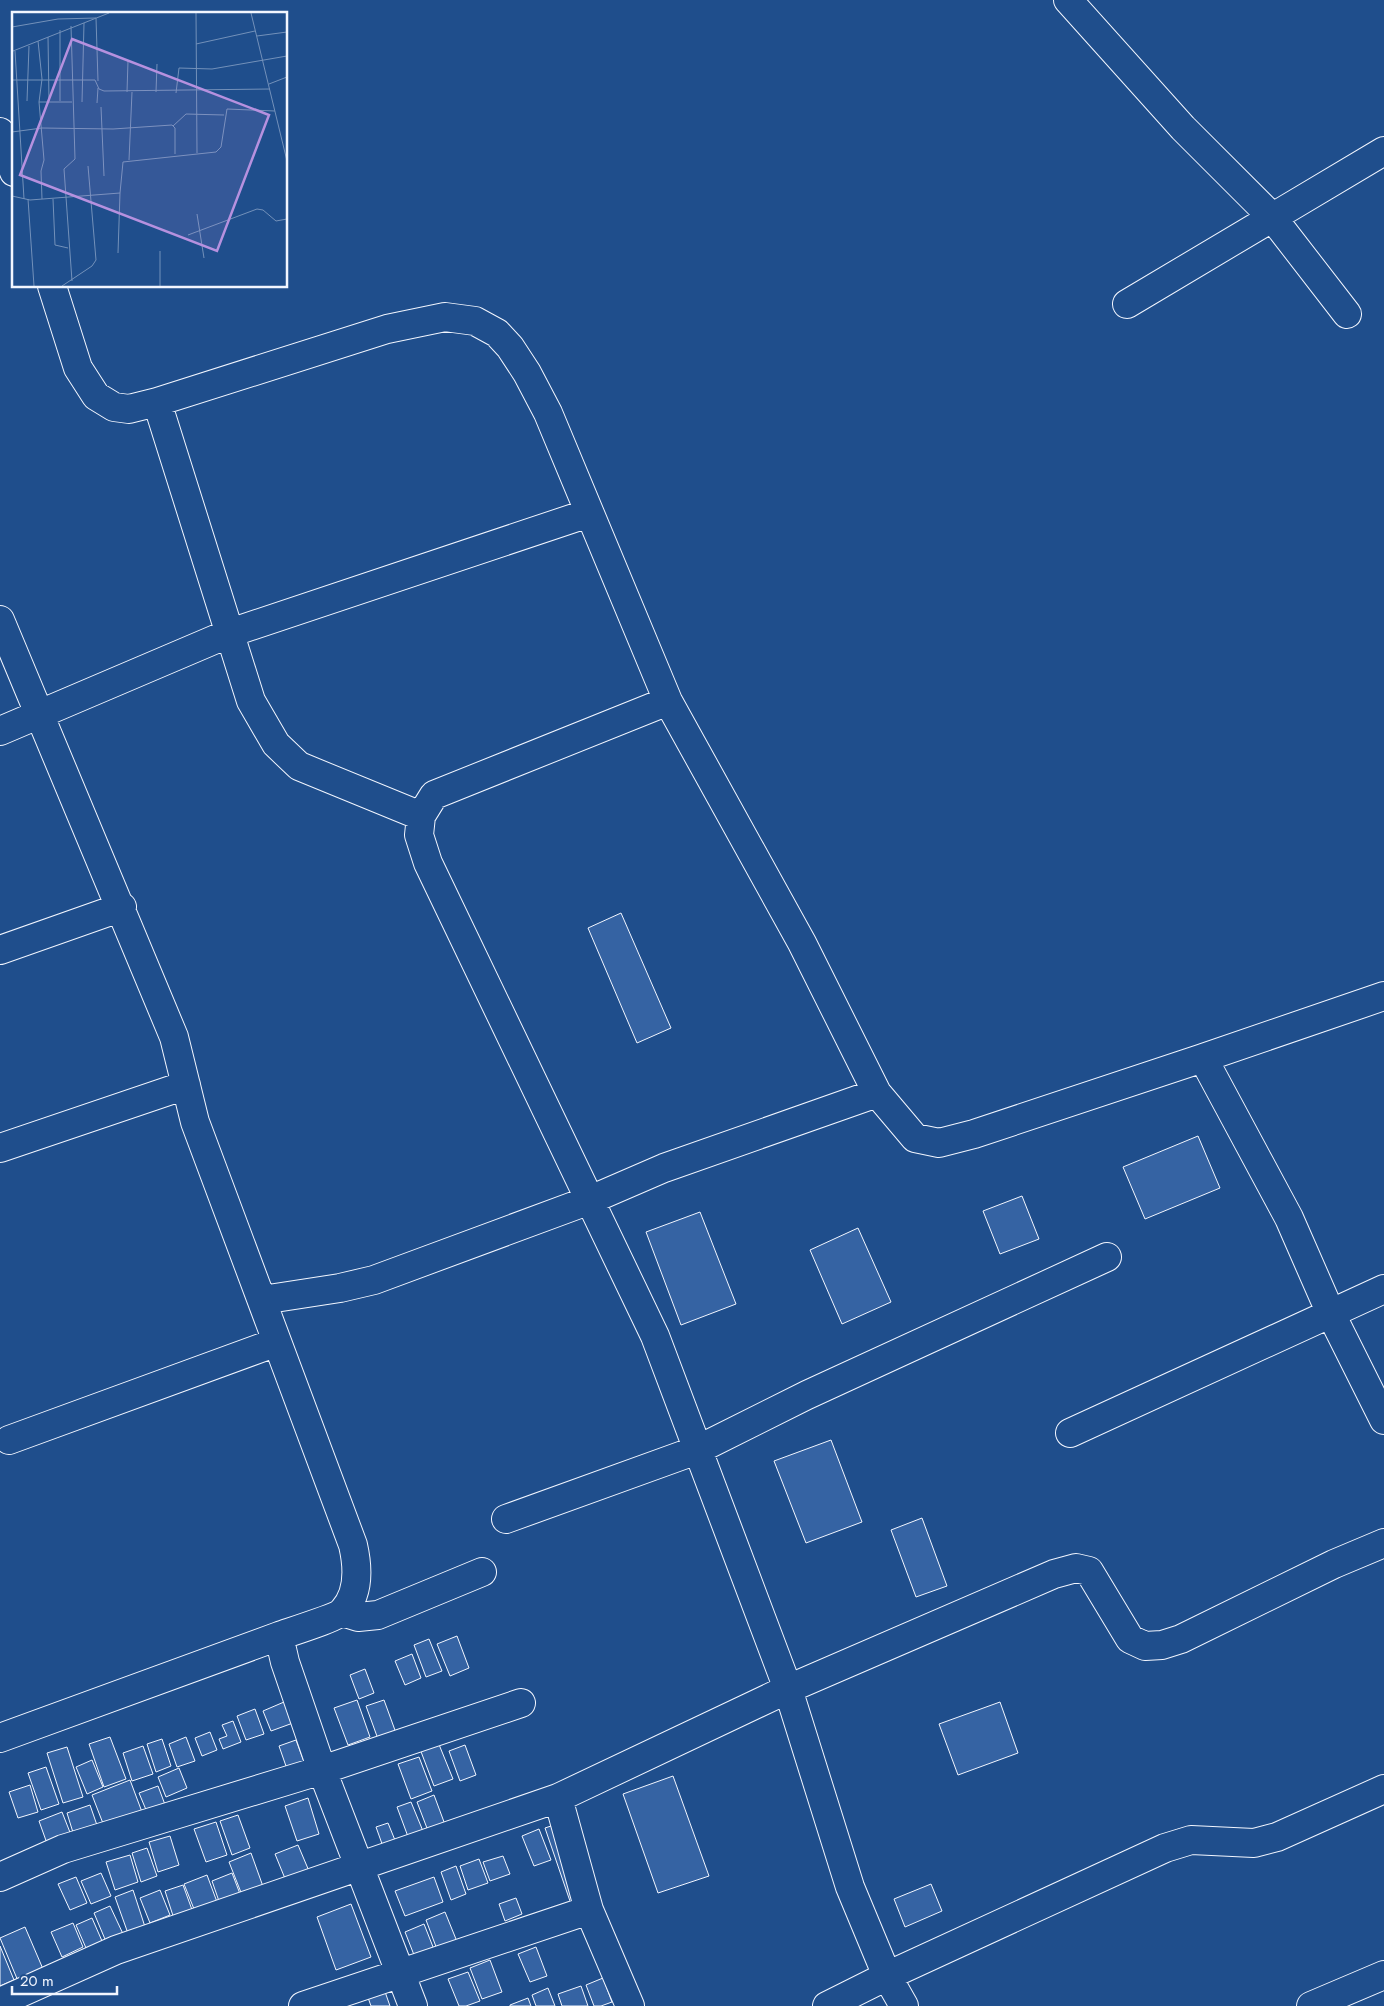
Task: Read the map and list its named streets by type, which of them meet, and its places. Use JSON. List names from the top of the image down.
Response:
{
  "scale_bar": "20 m"
}
